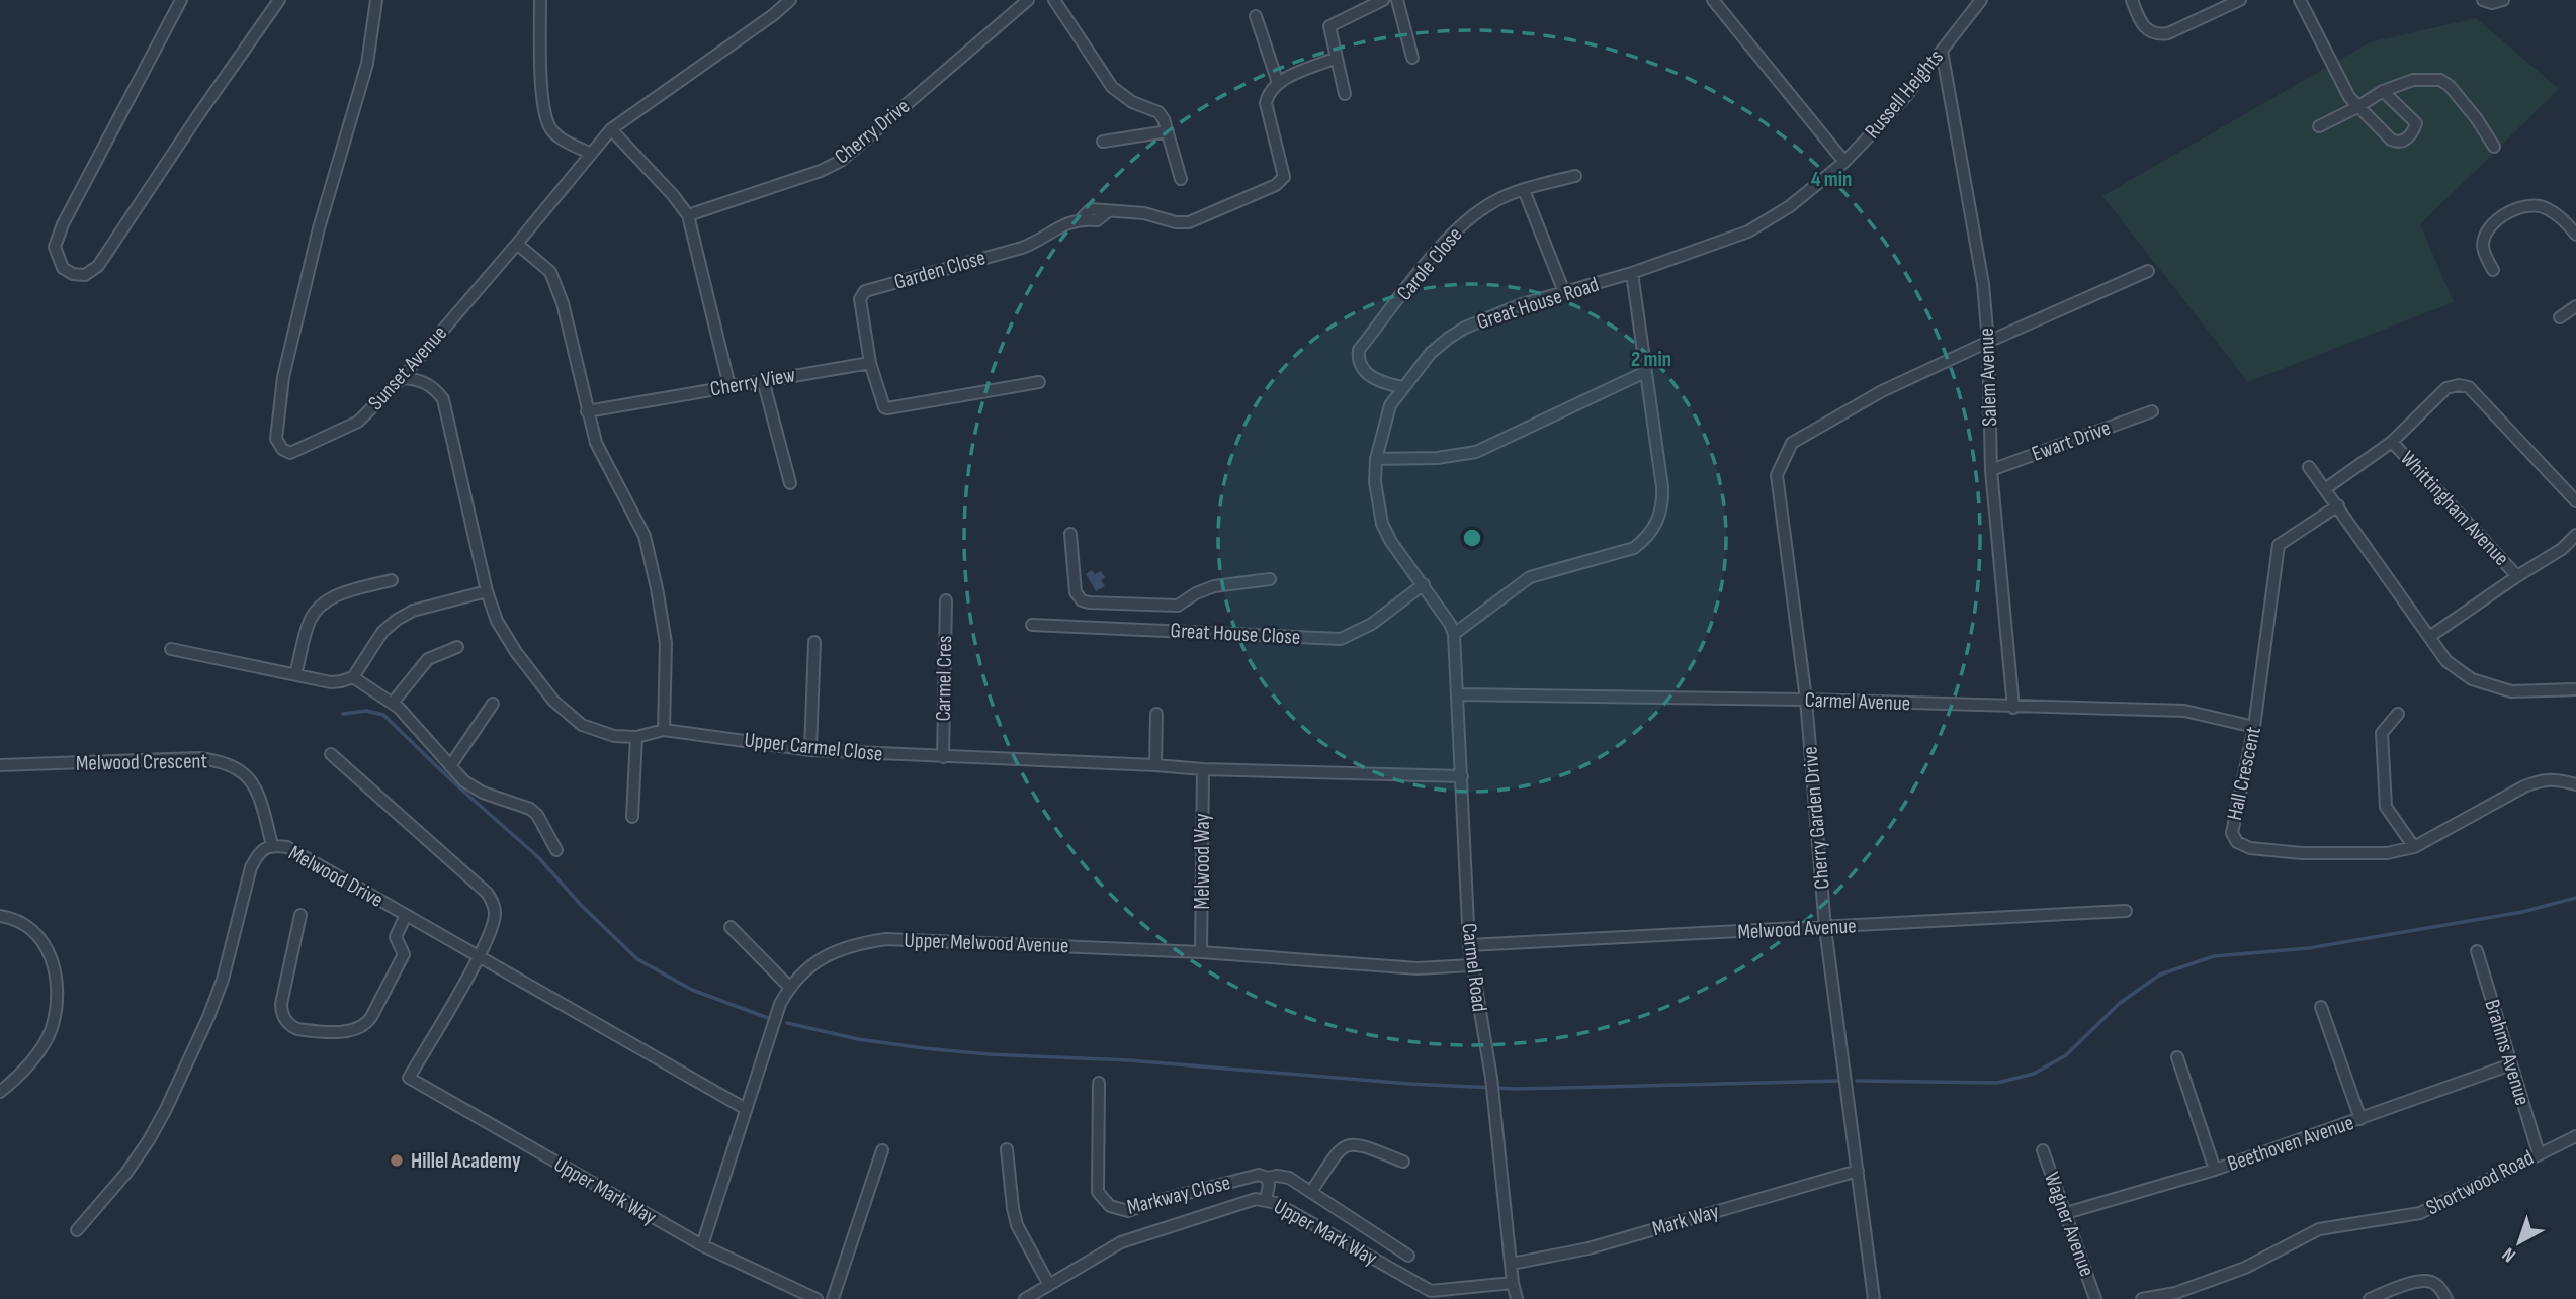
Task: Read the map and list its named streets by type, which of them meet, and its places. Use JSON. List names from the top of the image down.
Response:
{
  "streets": {
    "street": [
      "Russell Heights",
      "Cherry Drive",
      "Carole Close",
      "Garden Close",
      "Great House Road",
      "Sunset Avenue",
      "Salem Avenue",
      "Cherry View",
      "Ewart Drive",
      "Whittingham Avenue",
      "Great House Close",
      "Carmel Cres",
      "Carmel Avenue",
      "Upper Carmel Close",
      "Melwood Crescent",
      "Hall Crescent",
      "Cherry Garden Drive",
      "Melwood Way",
      "Melwood Drive",
      "Melwood Avenue",
      "Upper Melwood Avenue",
      "Carmel Road",
      "Brahms Avenue",
      "Beethoven Avenue",
      "Shortwood Road",
      "Upper Mark Way",
      "Markway Close",
      "Mark Way",
      "Wagner Avenue"
    ]
  },
  "crossings": [
    ["Russell Heights", "Great House Road"],
    ["Russell Heights", "Salem Avenue"],
    ["Carole Close", "Great House Road"],
    ["Garden Close", "Cherry View"],
    ["Great House Road", "Great House Close"],
    ["Great House Road", "Carmel Road"],
    ["Sunset Avenue", "Upper Carmel Close"],
    ["Salem Avenue", "Ewart Drive"],
    ["Salem Avenue", "Carmel Avenue"],
    ["Salem Avenue", "Cherry Garden Drive"],
    ["Carmel Cres", "Upper Carmel Close"],
    ["Carmel Avenue", "Hall Crescent"],
    ["Carmel Avenue", "Cherry Garden Drive"],
    ["Carmel Avenue", "Carmel Road"],
    ["Upper Carmel Close", "Melwood Way"],
    ["Upper Carmel Close", "Carmel Road"],
    ["Melwood Crescent", "Melwood Drive"],
    ["Cherry Garden Drive", "Melwood Avenue"],
    ["Cherry Garden Drive", "Mark Way"],
    ["Melwood Way", "Upper Melwood Avenue"],
    ["Melwood Drive", "Upper Melwood Avenue"],
    ["Melwood Drive", "Upper Mark Way"],
    ["Melwood Avenue", "Carmel Road"],
    ["Upper Melwood Avenue", "Carmel Road"],
    ["Upper Melwood Avenue", "Upper Mark Way"],
    ["Carmel Road", "Upper Mark Way"],
    ["Carmel Road", "Mark Way"],
    ["Brahms Avenue", "Beethoven Avenue"],
    ["Brahms Avenue", "Shortwood Road"],
    ["Beethoven Avenue", "Wagner Avenue"]
  ],
  "places": ["Hillel Academy"],
  "north": "bottom left",
  "rings": ["4 min", "2 min"]
}
